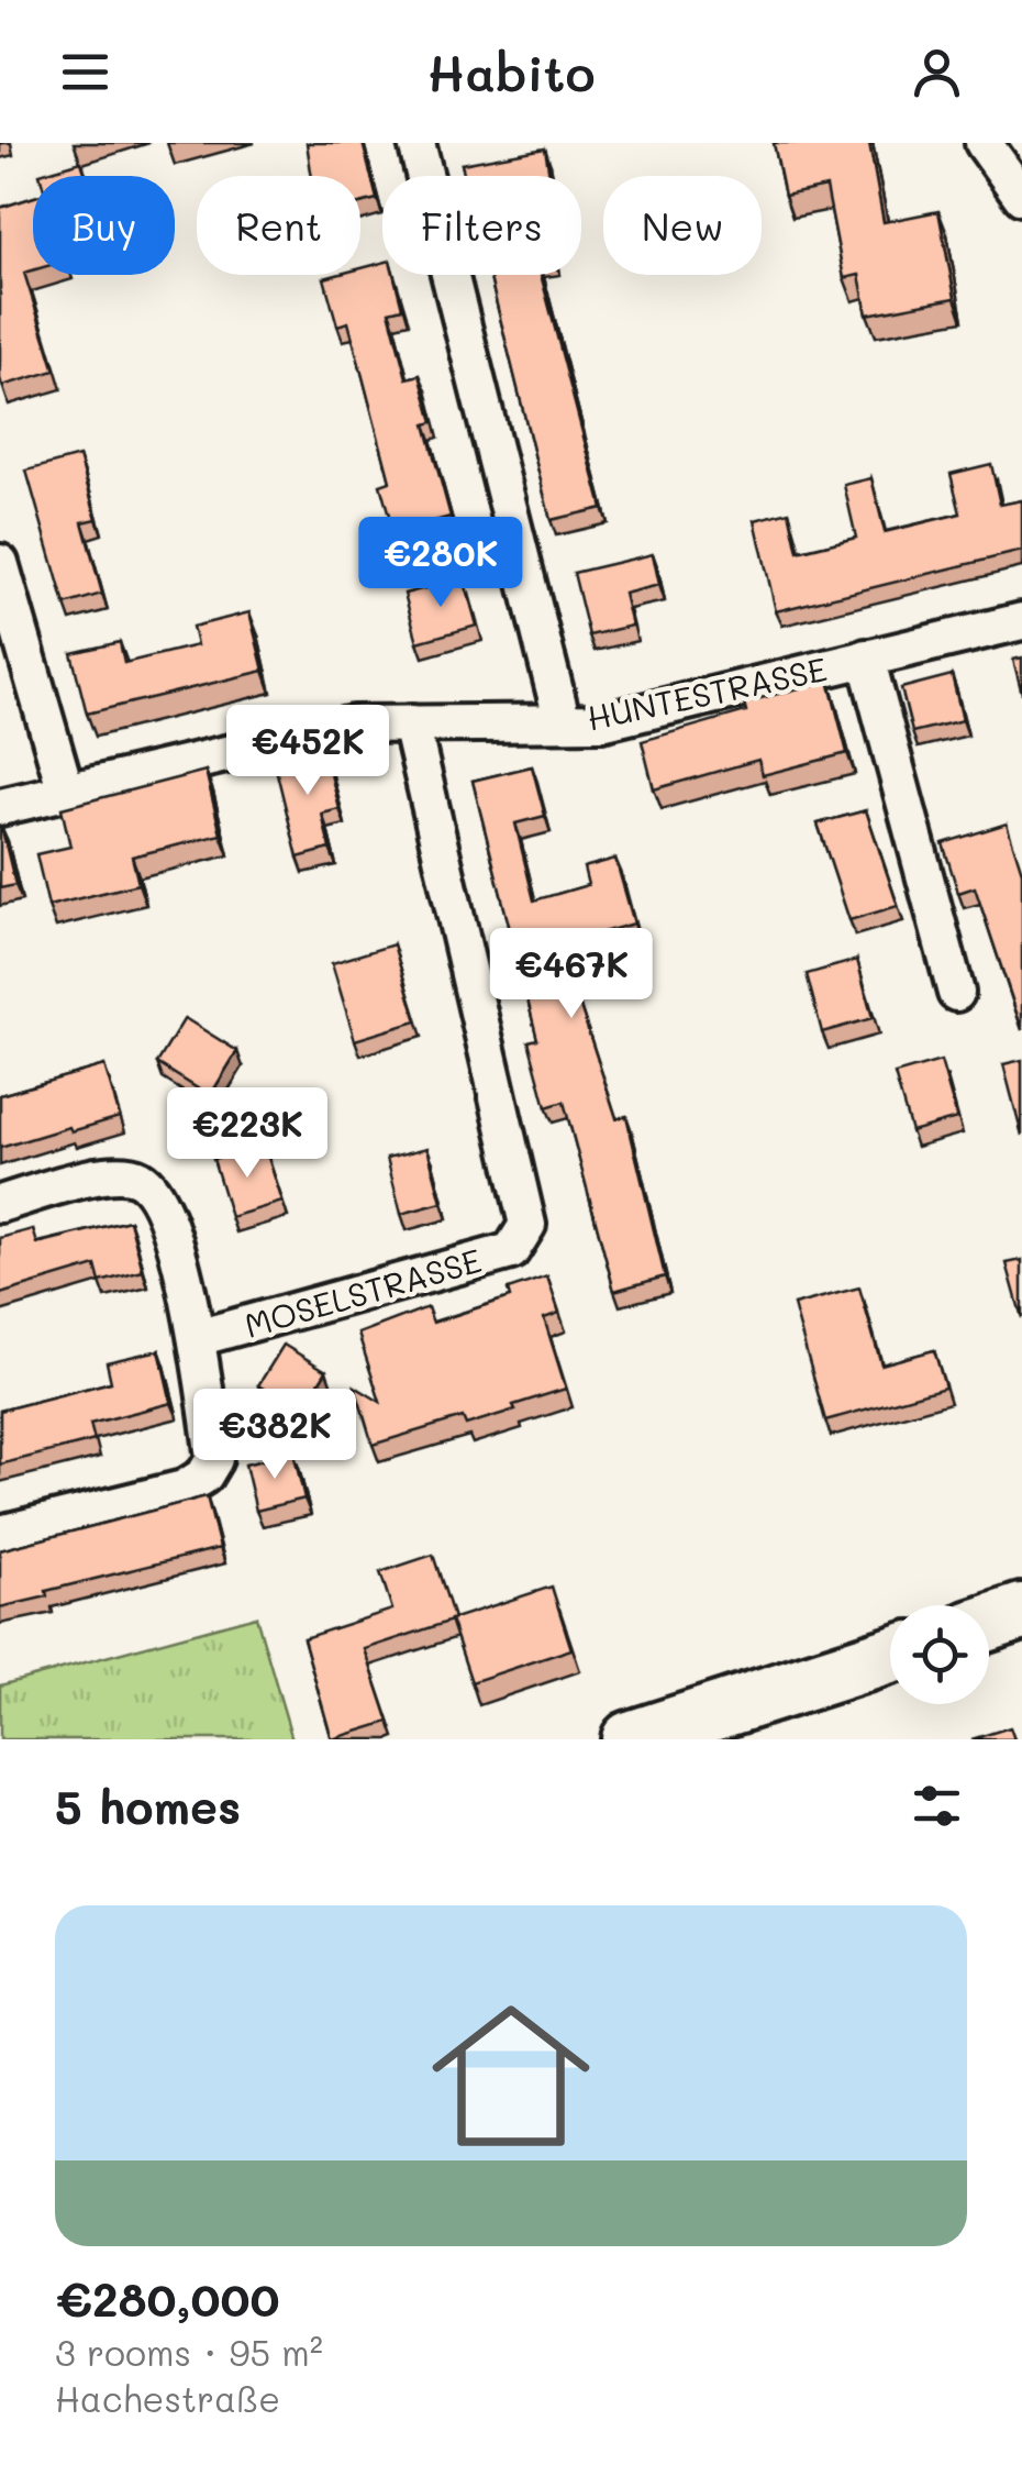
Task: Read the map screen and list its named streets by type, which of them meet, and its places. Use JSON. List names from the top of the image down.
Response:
{
  "streets": {
    "street": ["HUNTESTRASSE", "MOSELSTRASSE"]
  },
  "crossings": [
    ["HUNTESTRASSE", "MOSELSTRASSE"]
  ],
  "page": {
    "header": "Habito",
    "chip": [
      "Buy",
      "Rent",
      "Filters",
      "New"
    ],
    "price": [
      "€280K",
      "€452K",
      "€467K",
      "€223K",
      "€382K"
    ],
    "heading": "5 homes",
    "list": [
      {
        "name": "€280,000",
        "note": "3 rooms · 95 m² · Hachestraße"
      }
    ]
  }
}
